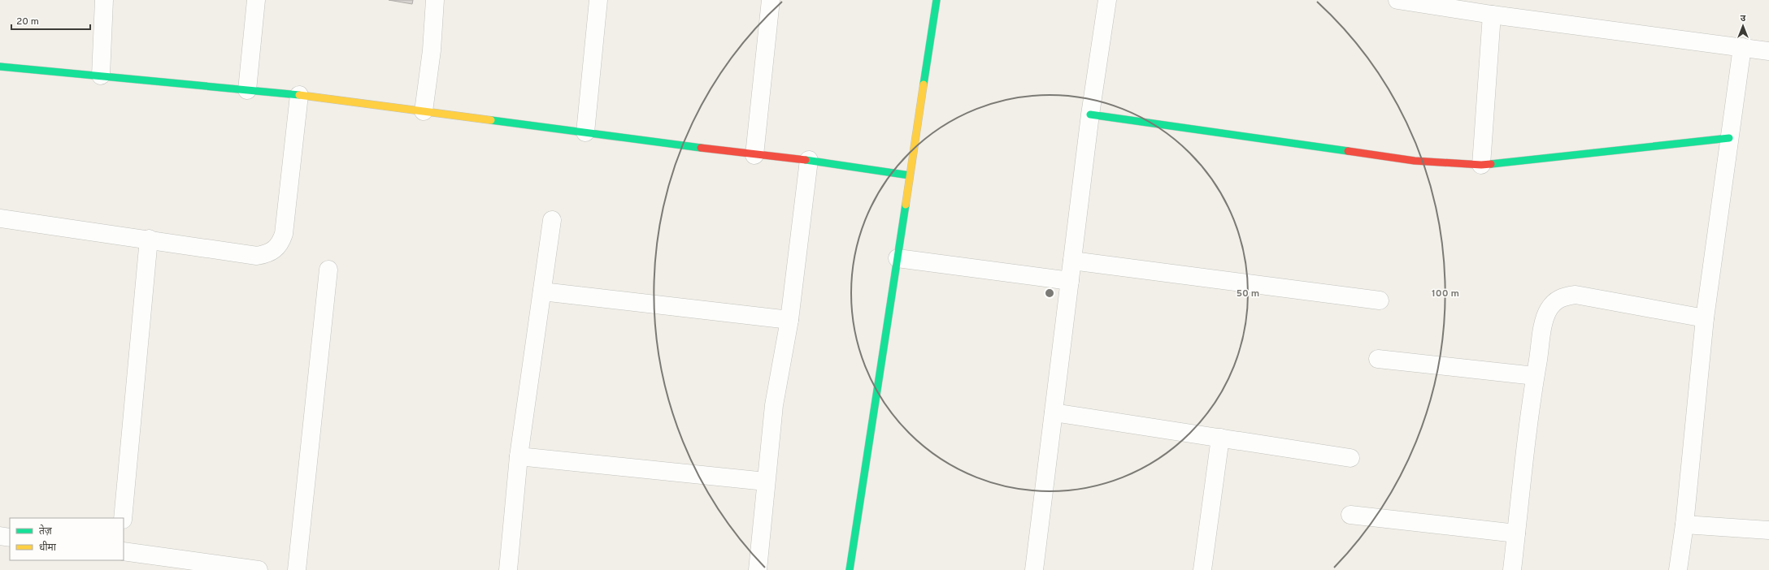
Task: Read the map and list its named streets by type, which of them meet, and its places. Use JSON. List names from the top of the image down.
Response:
{
  "legend": ["तेज़", "धीमा"],
  "scale_bar": "20 m",
  "north": "top",
  "rings": ["50 m", "100 m"]
}
